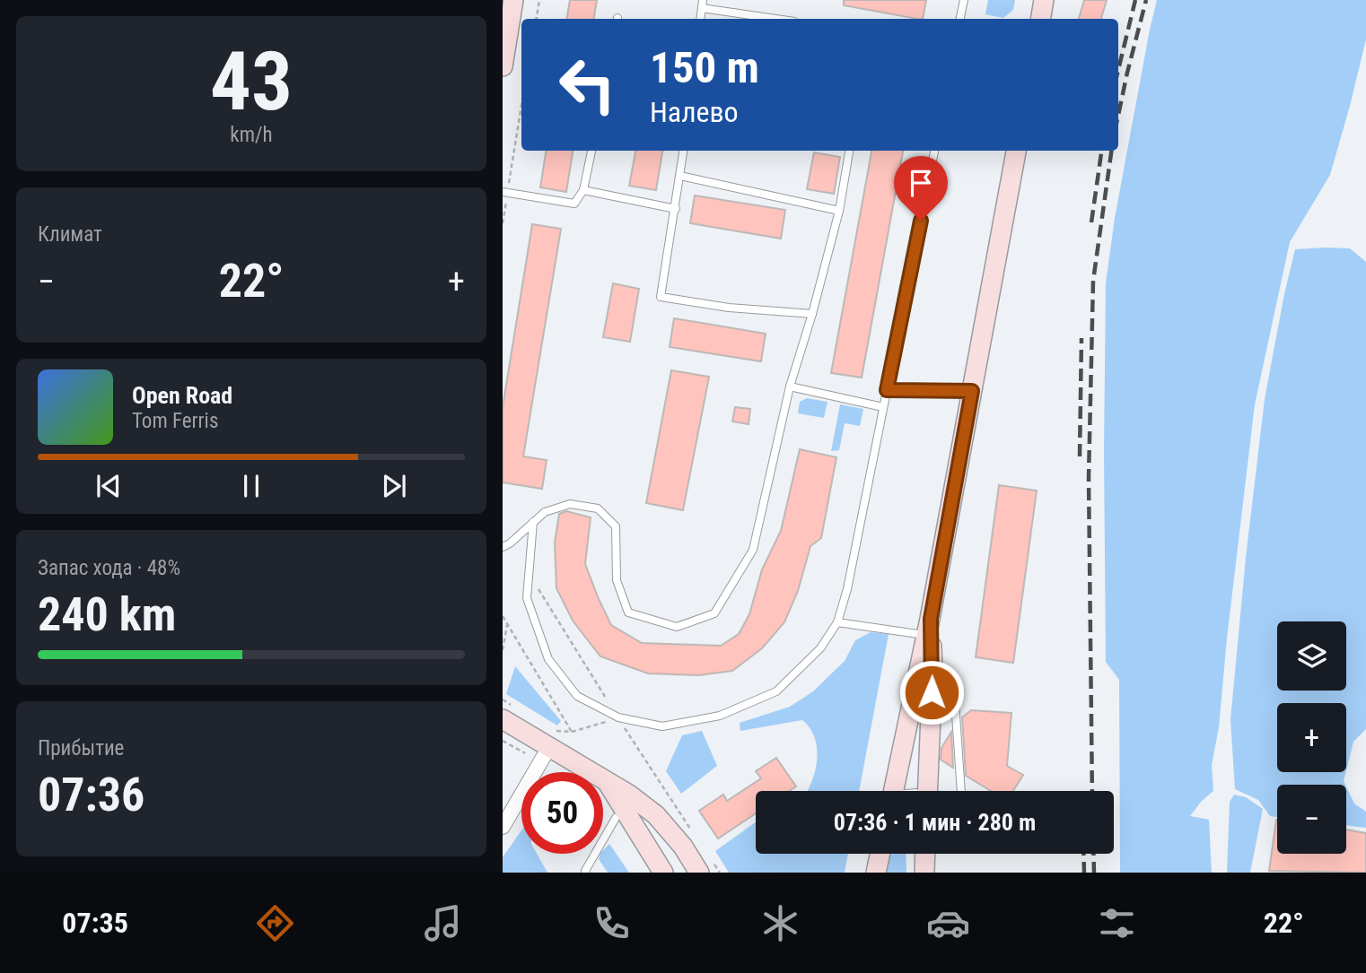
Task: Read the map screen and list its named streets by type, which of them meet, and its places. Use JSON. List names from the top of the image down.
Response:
{
  "page": {
    "tile": [
      ["43", "km/h"],
      "Климат",
      ["Запас хода · 48%", "240 km"],
      ["Прибытие", "07:36"]
    ],
    "turn": ["150 m", "Налево"],
    "heat": ["−", "22°", "+"],
    "song": ["Open Road", "Tom Ferris"],
    "map_buttons": ["+", "−"],
    "limit": "50",
    "trip": "07:36 · 1 мин · 280 m",
    "tabs": ["07:35", "22°"]
  }
}
